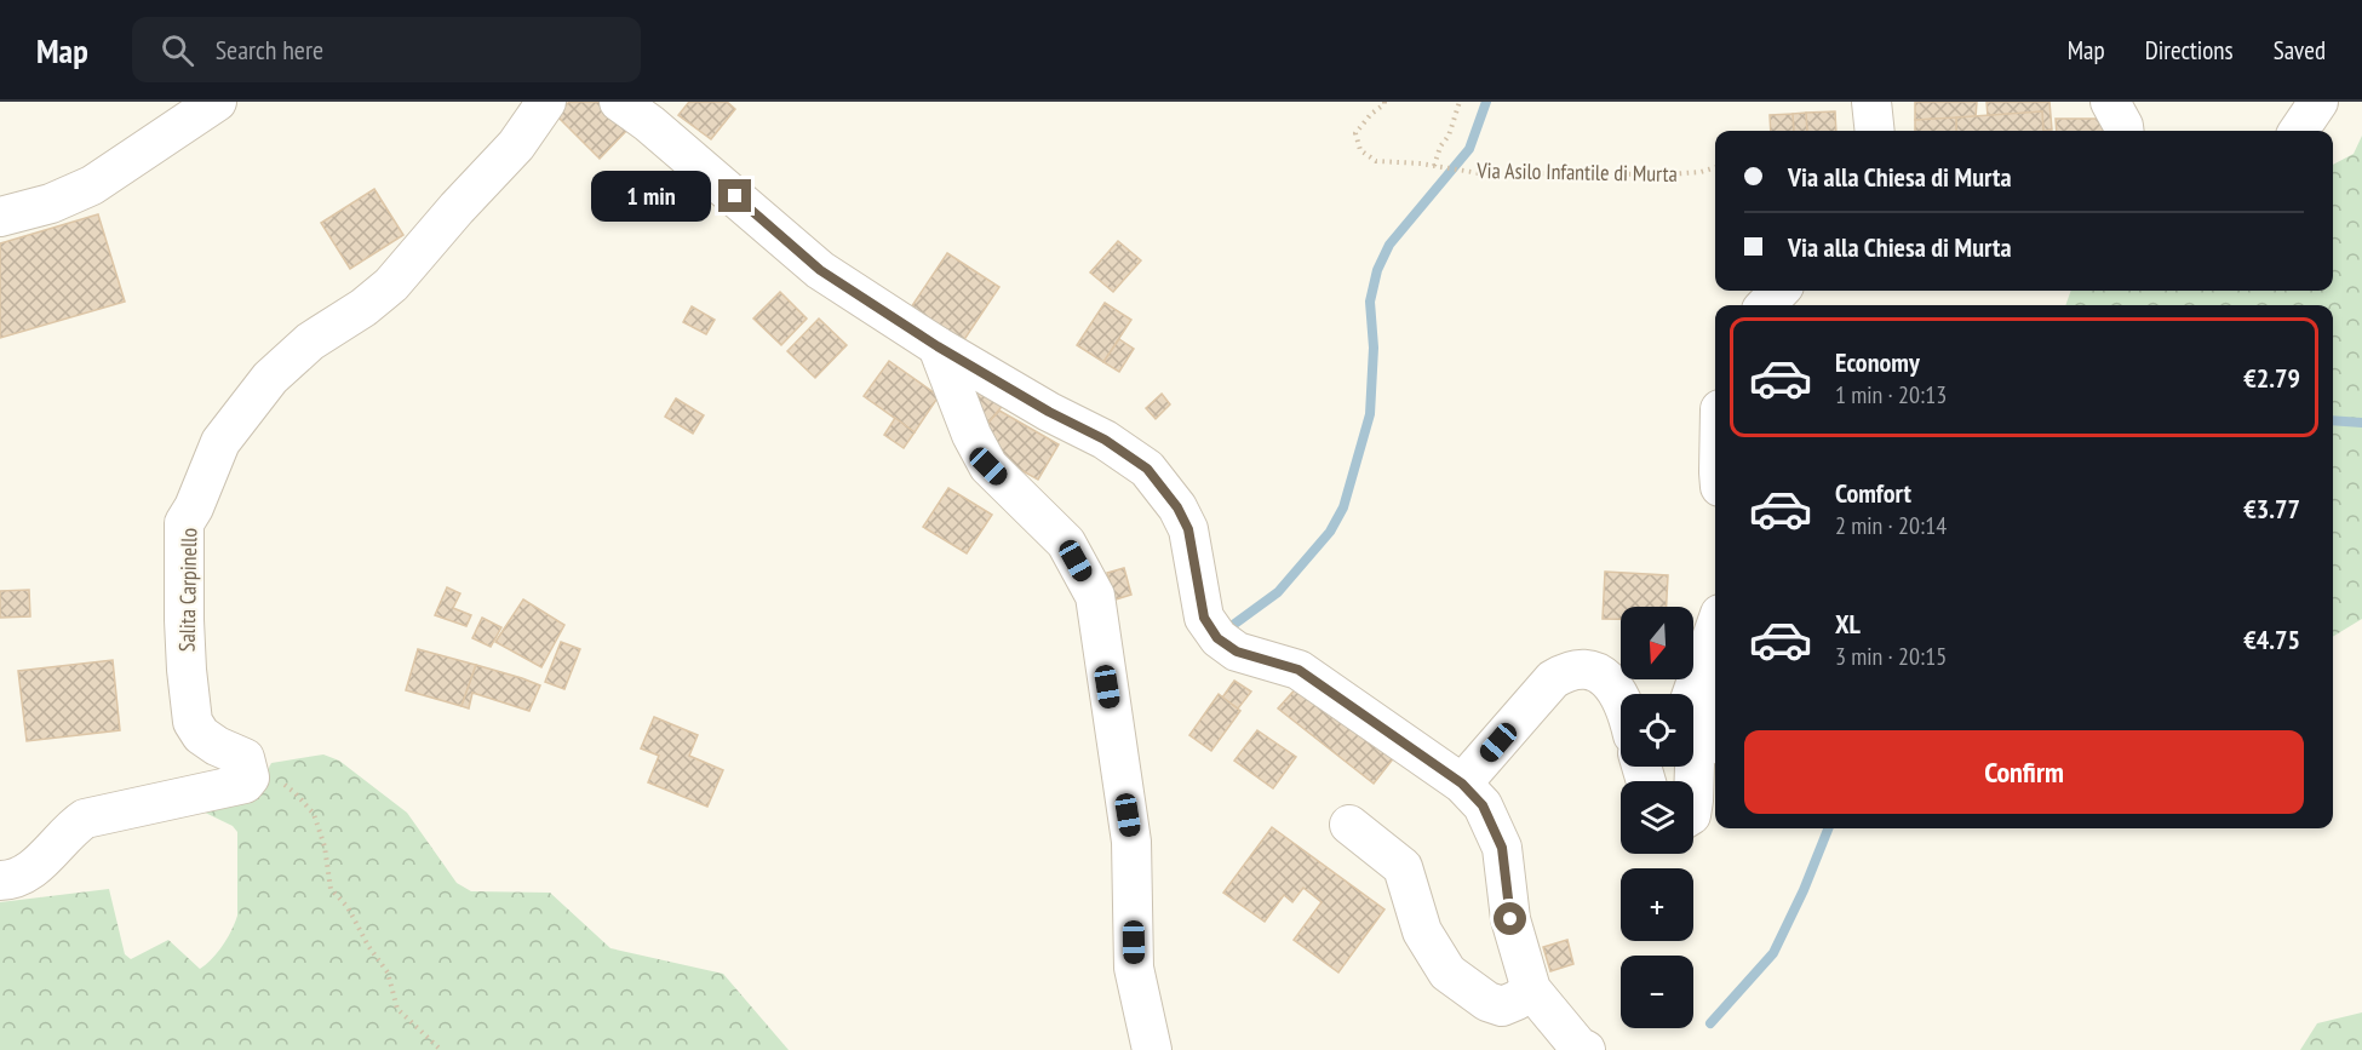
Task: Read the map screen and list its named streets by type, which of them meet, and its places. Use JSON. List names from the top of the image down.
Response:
{
  "streets": {
    "street": ["Salita Carpinello"],
    "path": ["Via Asilo Infantile di Murta"]
  },
  "north": "bottom",
  "page": {
    "header": "Map",
    "search": "Search here",
    "nav": ["Map", "Directions", "Saved"],
    "banner": ["Via alla Chiesa di Murta", "Via alla Chiesa di Murta"],
    "bubble": "1 min",
    "list": [
      {
        "name": "Economy",
        "note": "1 min · 20:13",
        "value": "€2.79"
      },
      {
        "name": "Comfort",
        "note": "2 min · 20:14",
        "value": "€3.77"
      },
      {
        "name": "XL",
        "note": "3 min · 20:15",
        "value": "€4.75"
      }
    ],
    "map_buttons": ["+", "−"],
    "buttons": "Confirm"
  }
}
